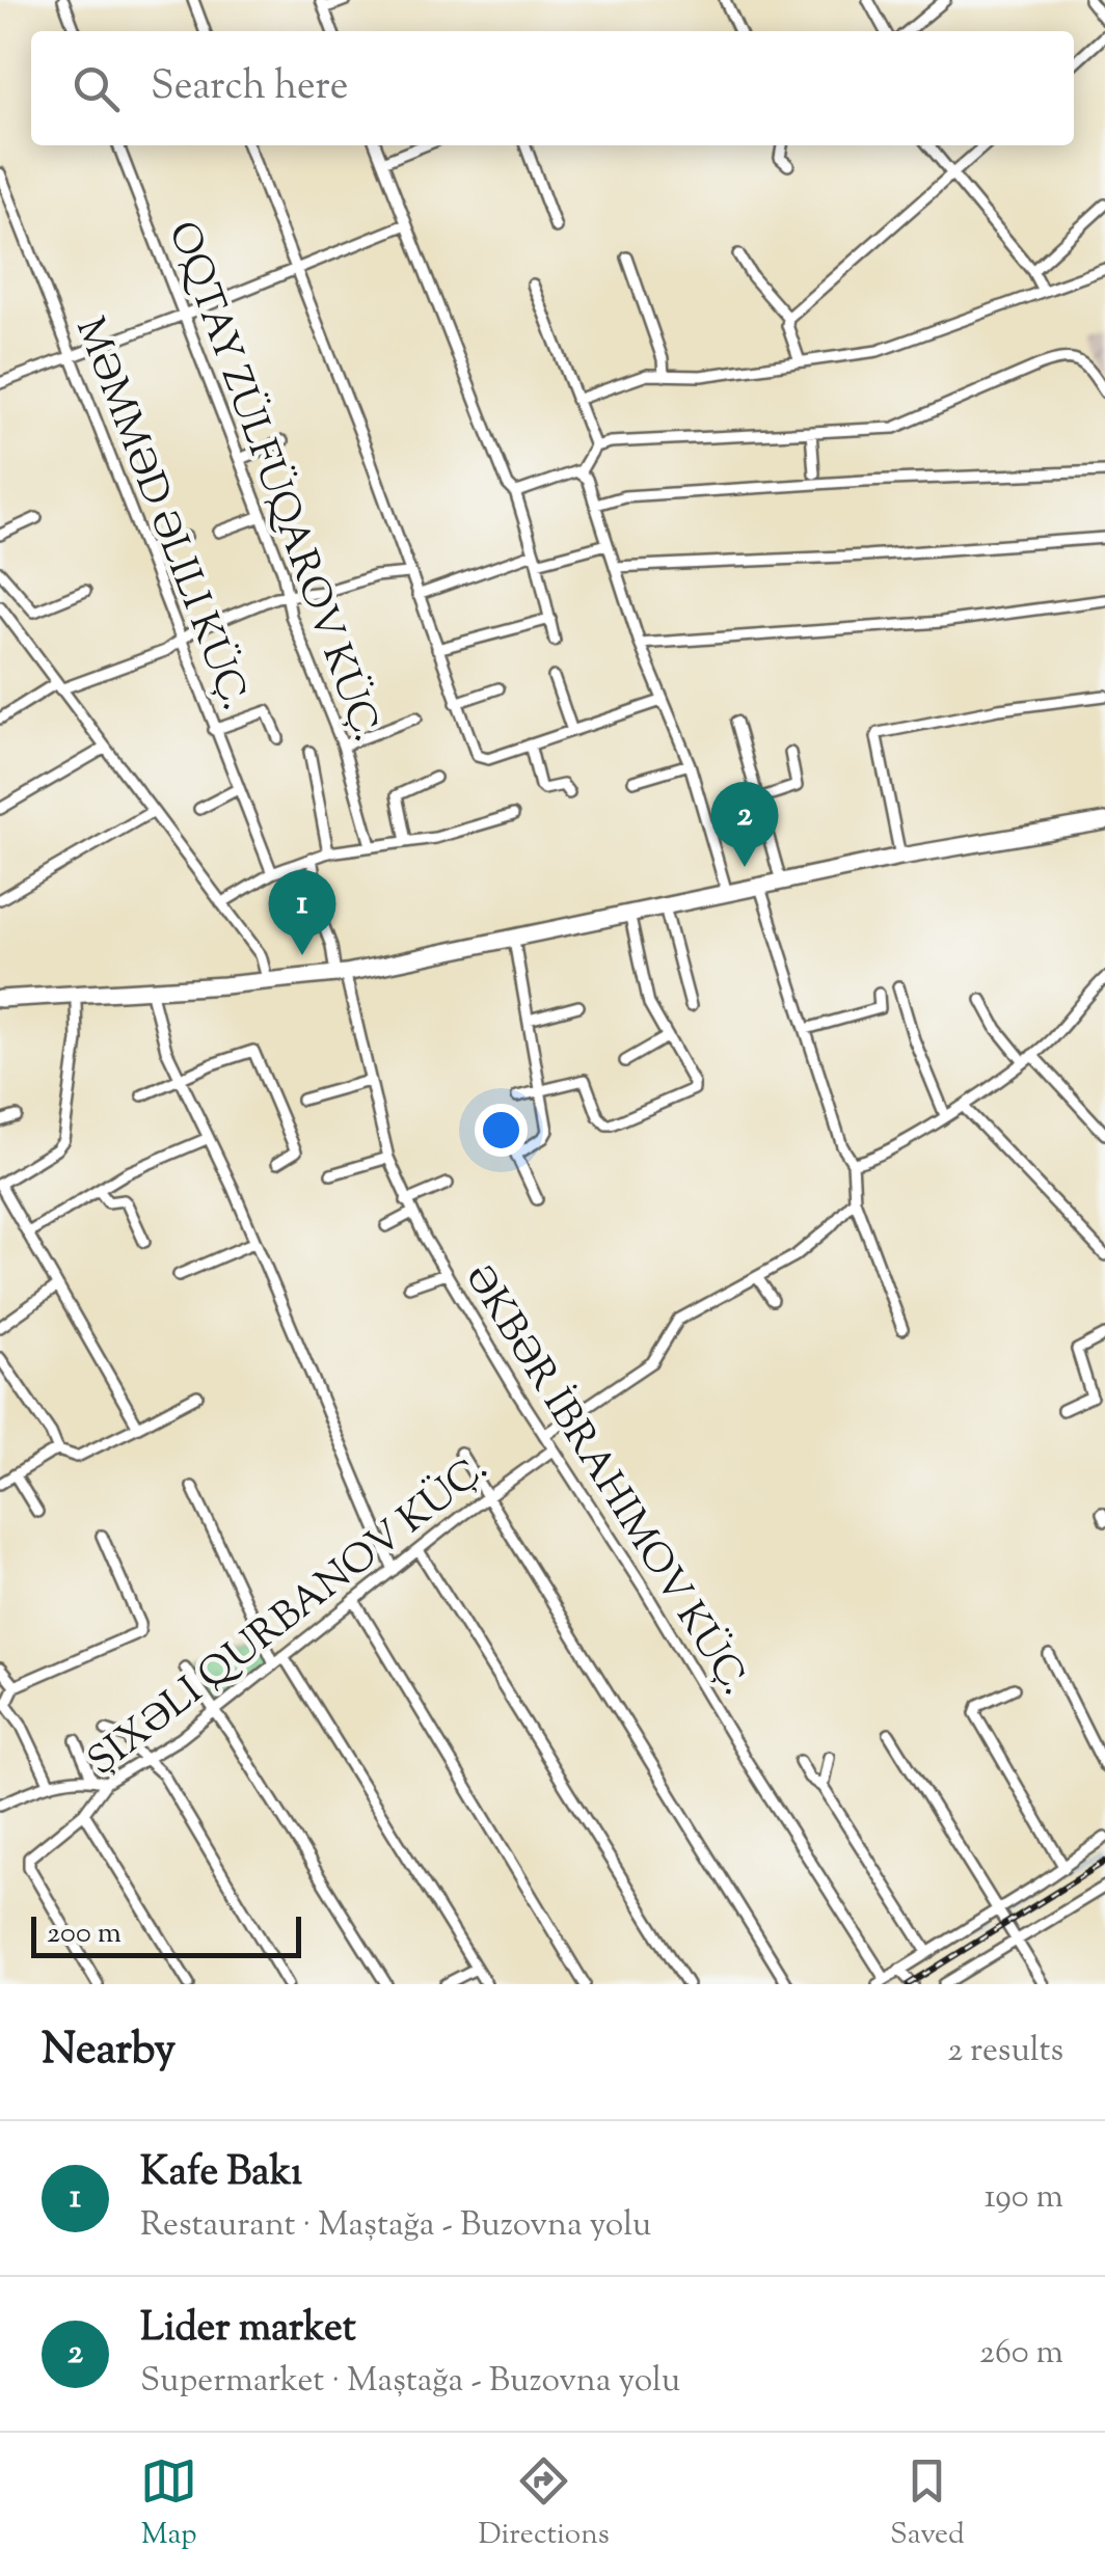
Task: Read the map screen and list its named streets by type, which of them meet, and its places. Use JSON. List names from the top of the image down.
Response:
{
  "streets": {
    "street": ["OQTAY ZÜLFÜQAROV KÜÇ.", "MƏMMƏD ƏLILI KÜÇ.", "ƏKBƏR İBRAHIMOV KÜÇ."]
  },
  "scale_bar": "200 m",
  "page": {
    "search": "Search here",
    "pins": ["2", "1"],
    "scale": "200 m",
    "heading": ["Nearby", "2 results"],
    "list": [
      {
        "mark": "1",
        "name": "Kafe Bakı",
        "note": "Restaurant · Maştağa - Buzovna yolu",
        "value": "190 m"
      },
      {
        "mark": "2",
        "name": "Lider market",
        "note": "Supermarket · Maştağa - Buzovna yolu",
        "value": "260 m"
      }
    ],
    "nav": ["Map", "Directions", "Saved"]
  }
}
